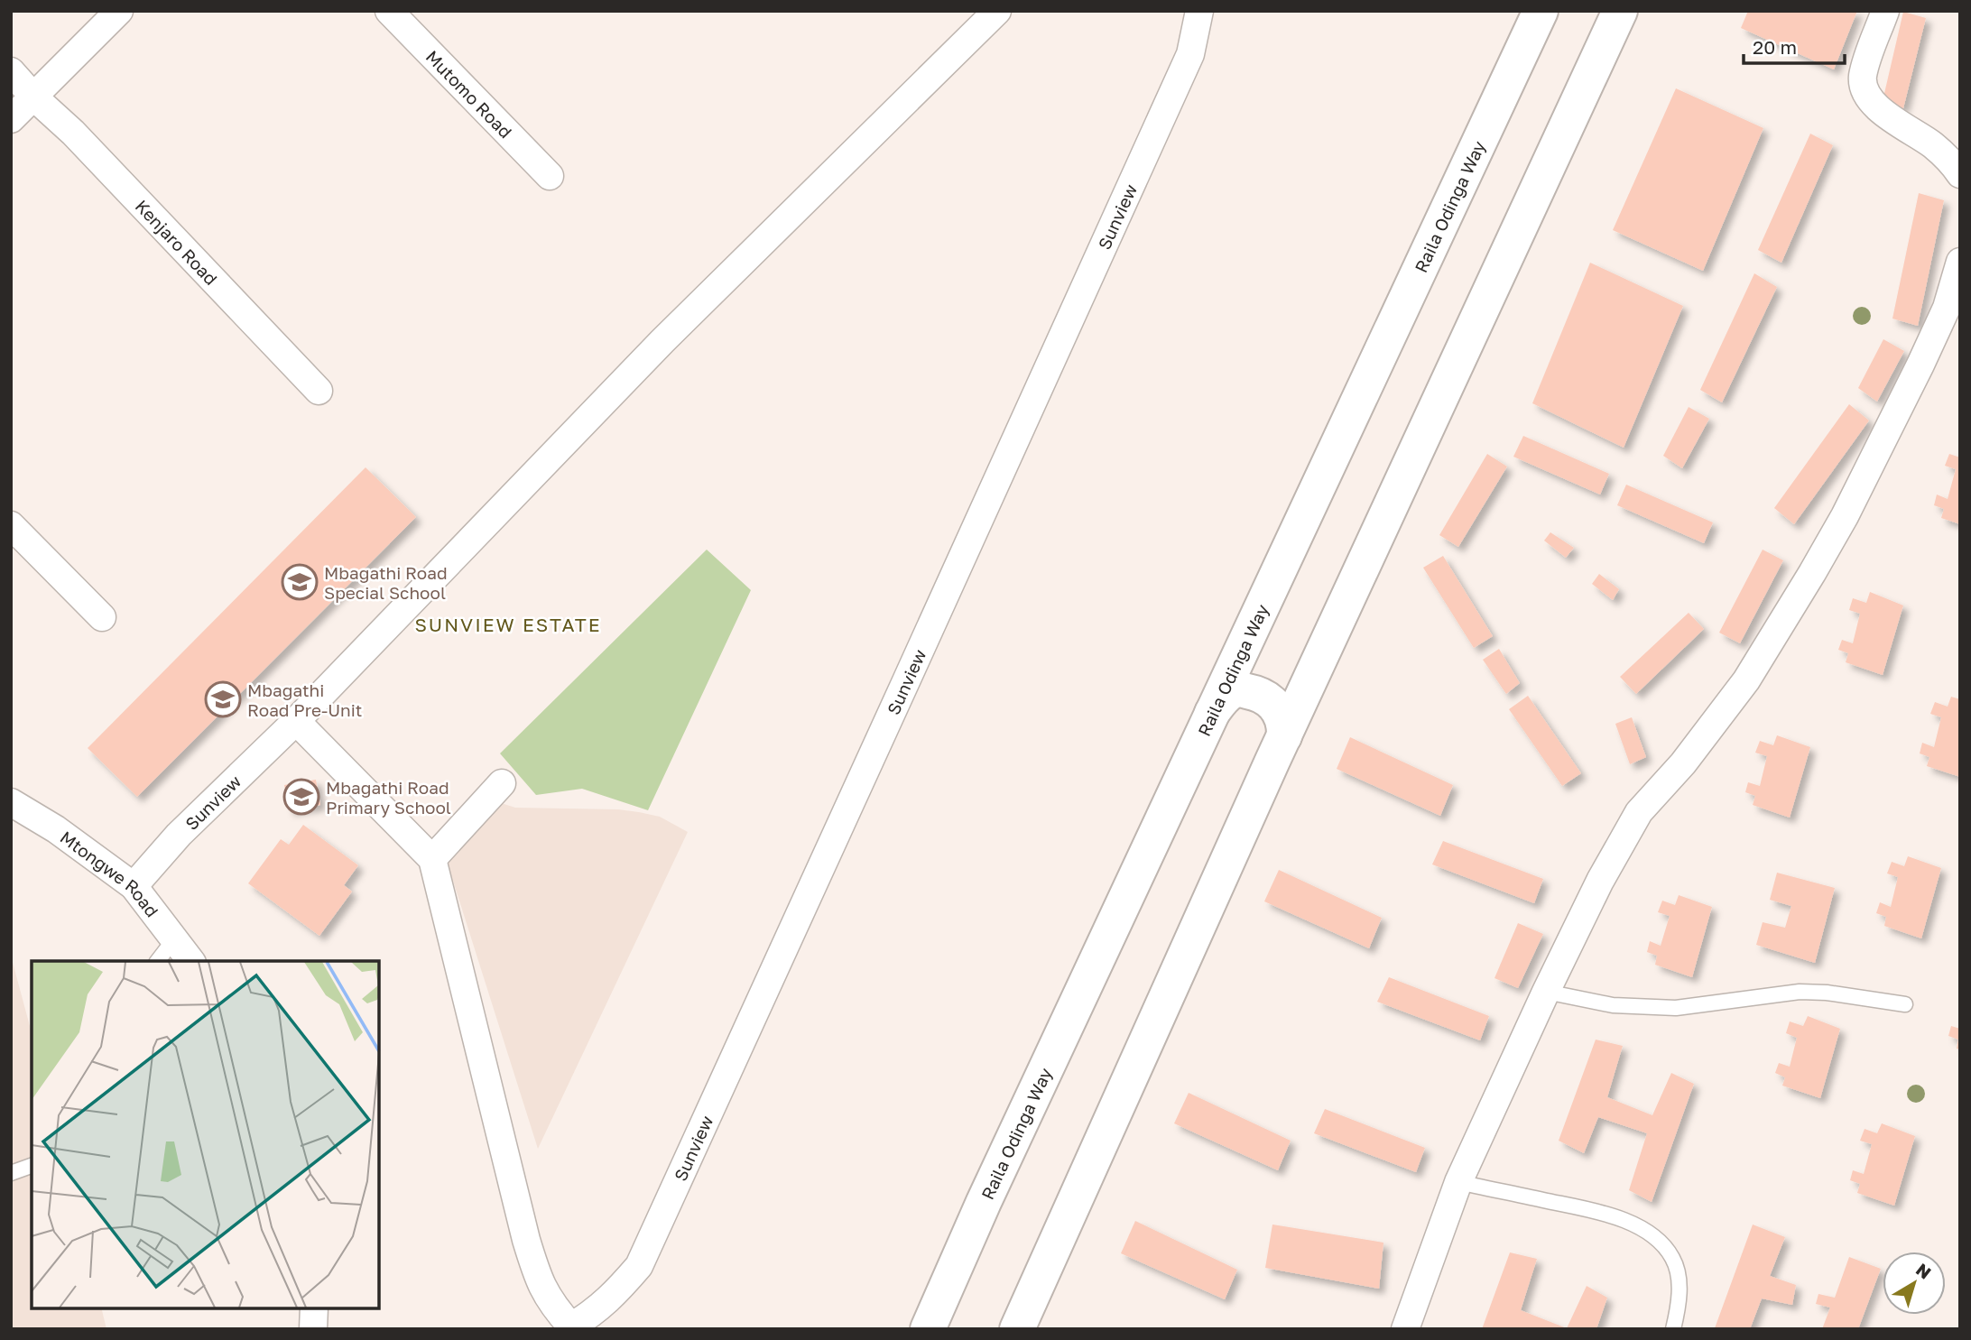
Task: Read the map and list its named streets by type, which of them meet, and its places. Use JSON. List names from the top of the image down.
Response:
{
  "streets": {
    "main road": ["Raila Odinga Way"],
    "street": [
      "Mutomo Road",
      "Sunview",
      "Kenjaro Road",
      "Mtongwe Road"
    ]
  },
  "crossings": [
    ["Sunview", "Mtongwe Road"]
  ],
  "districts": ["SUNVIEW ESTATE"],
  "places": {
    "school or university": ["Mbagathi Road Special School", "Mbagathi Road Pre-Unit", "Mbagathi Road Primary School"]
  },
  "scale_bar": "20 m",
  "north": "top right"
}
